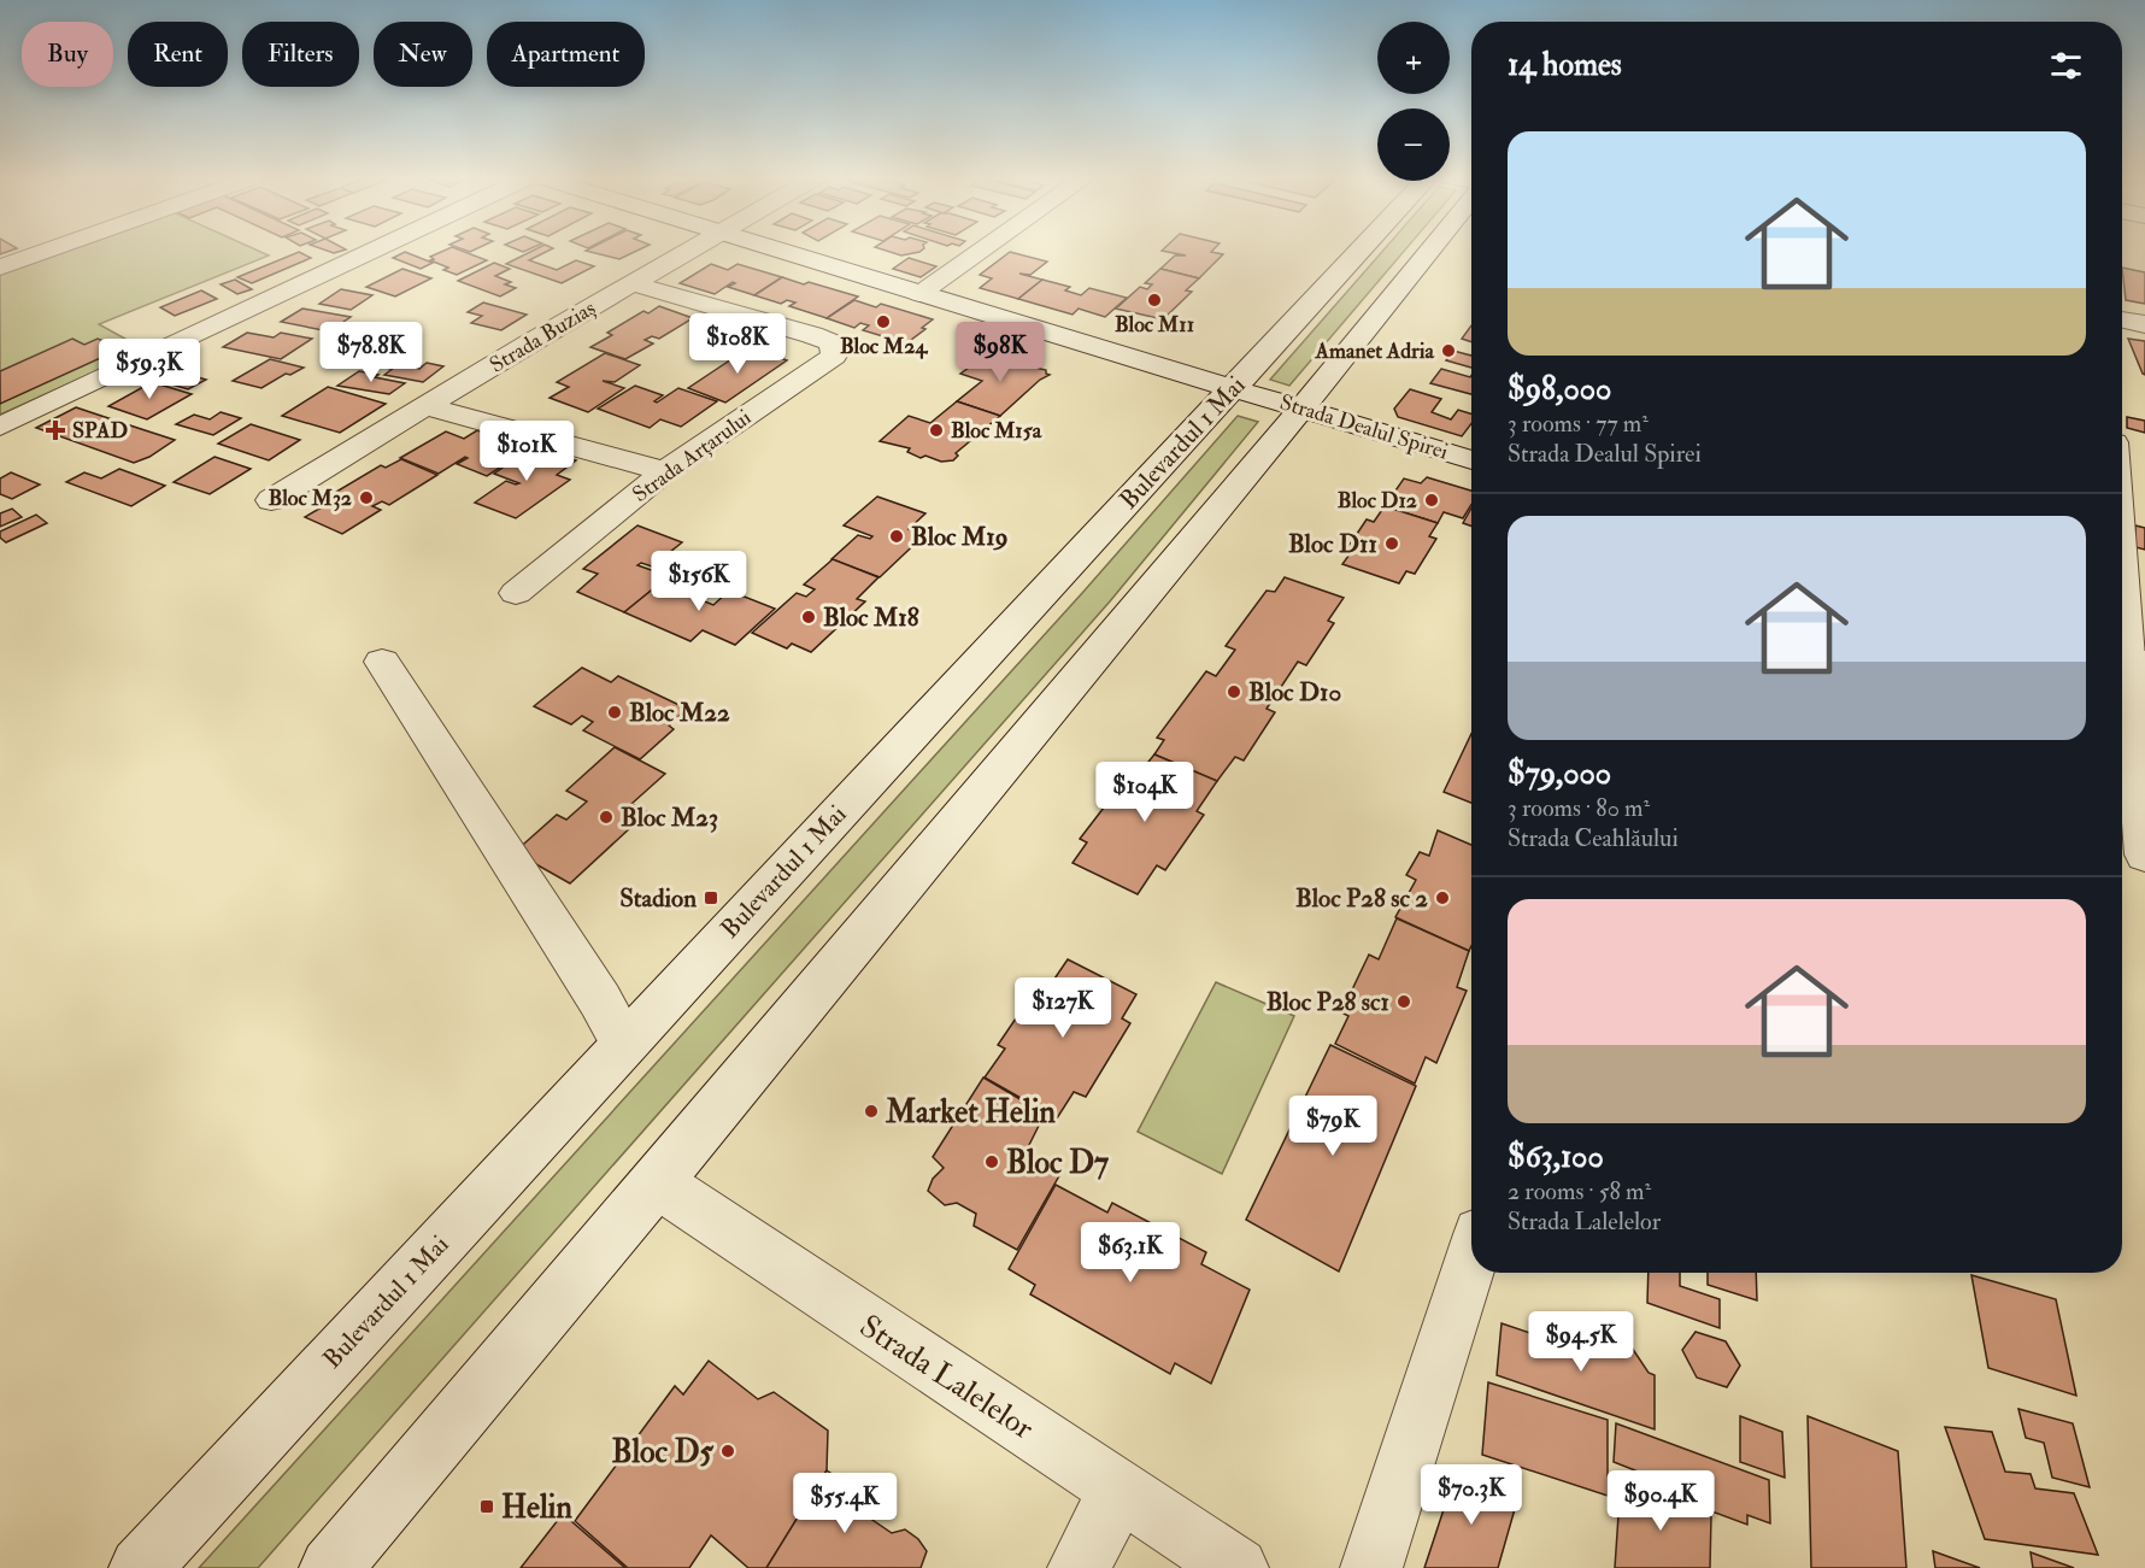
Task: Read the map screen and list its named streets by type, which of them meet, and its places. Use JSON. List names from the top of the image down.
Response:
{
  "streets": {
    "street": [
      "Strada Buziaș",
      "Strada Dealul Spirei",
      "Bulevardul 1 Mai",
      "Strada Arțarului",
      "Strada Lalelelor"
    ]
  },
  "crossings": [
    ["Strada Buziaș", "Strada Arțarului"],
    ["Strada Dealul Spirei", "Bulevardul 1 Mai"]
  ],
  "places": {
    "other": [
      "Bloc M11",
      "Bloc M24",
      "Amanet Adria",
      "Bloc M15a",
      "Bloc M32",
      "Bloc D12",
      "Bloc M19",
      "Bloc D11",
      "Bloc M18",
      "Bloc D10",
      "Bloc M22",
      "Bloc M23",
      "Bloc P28 sc 2",
      "Bloc P28 sc1",
      "Market Helin",
      "Bloc D7",
      "Bloc D5"
    ],
    "health": ["SPAD"],
    "transit": ["Stadion", "Helin"]
  },
  "page": {
    "map_buttons": ["+", "−"],
    "chip": [
      "Buy",
      "Rent",
      "Filters",
      "New",
      "Apartment"
    ],
    "heading": "14 homes",
    "list": [
      {
        "name": "$98,000",
        "note": "3 rooms · 77 m² · Strada Dealul Spirei"
      },
      {
        "name": "$79,000",
        "note": "3 rooms · 80 m² · Strada Ceahlăului"
      },
      {
        "name": "$63,100",
        "note": "2 rooms · 58 m² · Strada Lalelelor"
      }
    ],
    "price": [
      "$108K",
      "$78.8K",
      "$98K",
      "$59.3K",
      "$101K",
      "$156K",
      "$104K",
      "$127K",
      "$79K",
      "$63.1K",
      "$94.5K",
      "$70.3K",
      "$90.4K",
      "$55.4K"
    ]
  }
}
